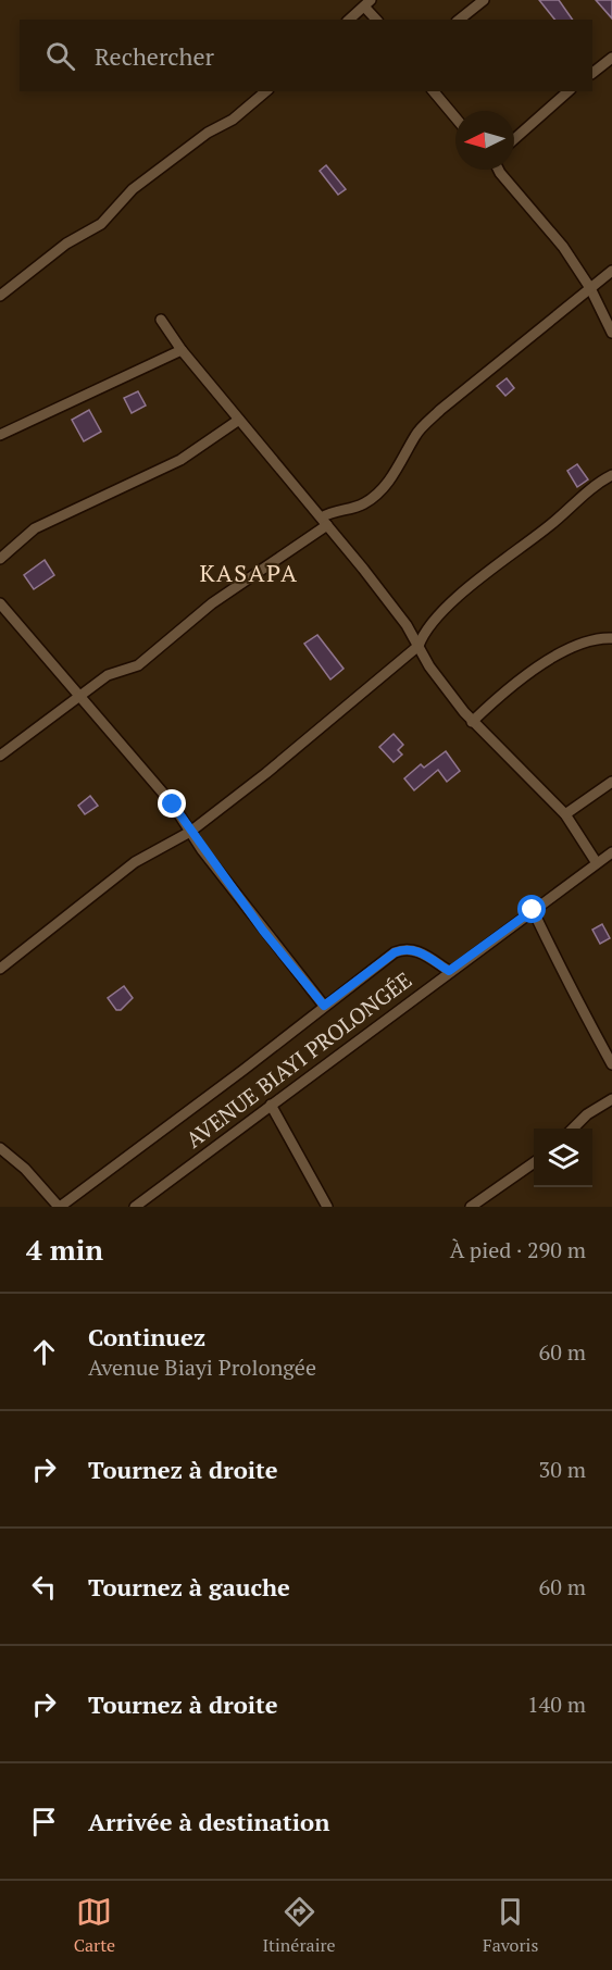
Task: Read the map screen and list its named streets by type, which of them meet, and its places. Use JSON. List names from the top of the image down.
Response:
{
  "streets": {
    "street": ["AVENUE BIAYI PROLONGÉE"]
  },
  "districts": ["KASAPA"],
  "north": "left",
  "page": {
    "search": "Rechercher",
    "heading": ["4 min", "À pied · 290 m"],
    "list": [
      ["Continuez", "Avenue Biayi Prolongée", "60 m"],
      ["Tournez à droite", "30 m"],
      ["Tournez à gauche", "60 m"],
      ["Tournez à droite", "140 m"],
      "Arrivée à destination"
    ],
    "nav": ["Carte", "Itinéraire", "Favoris"]
  }
}
